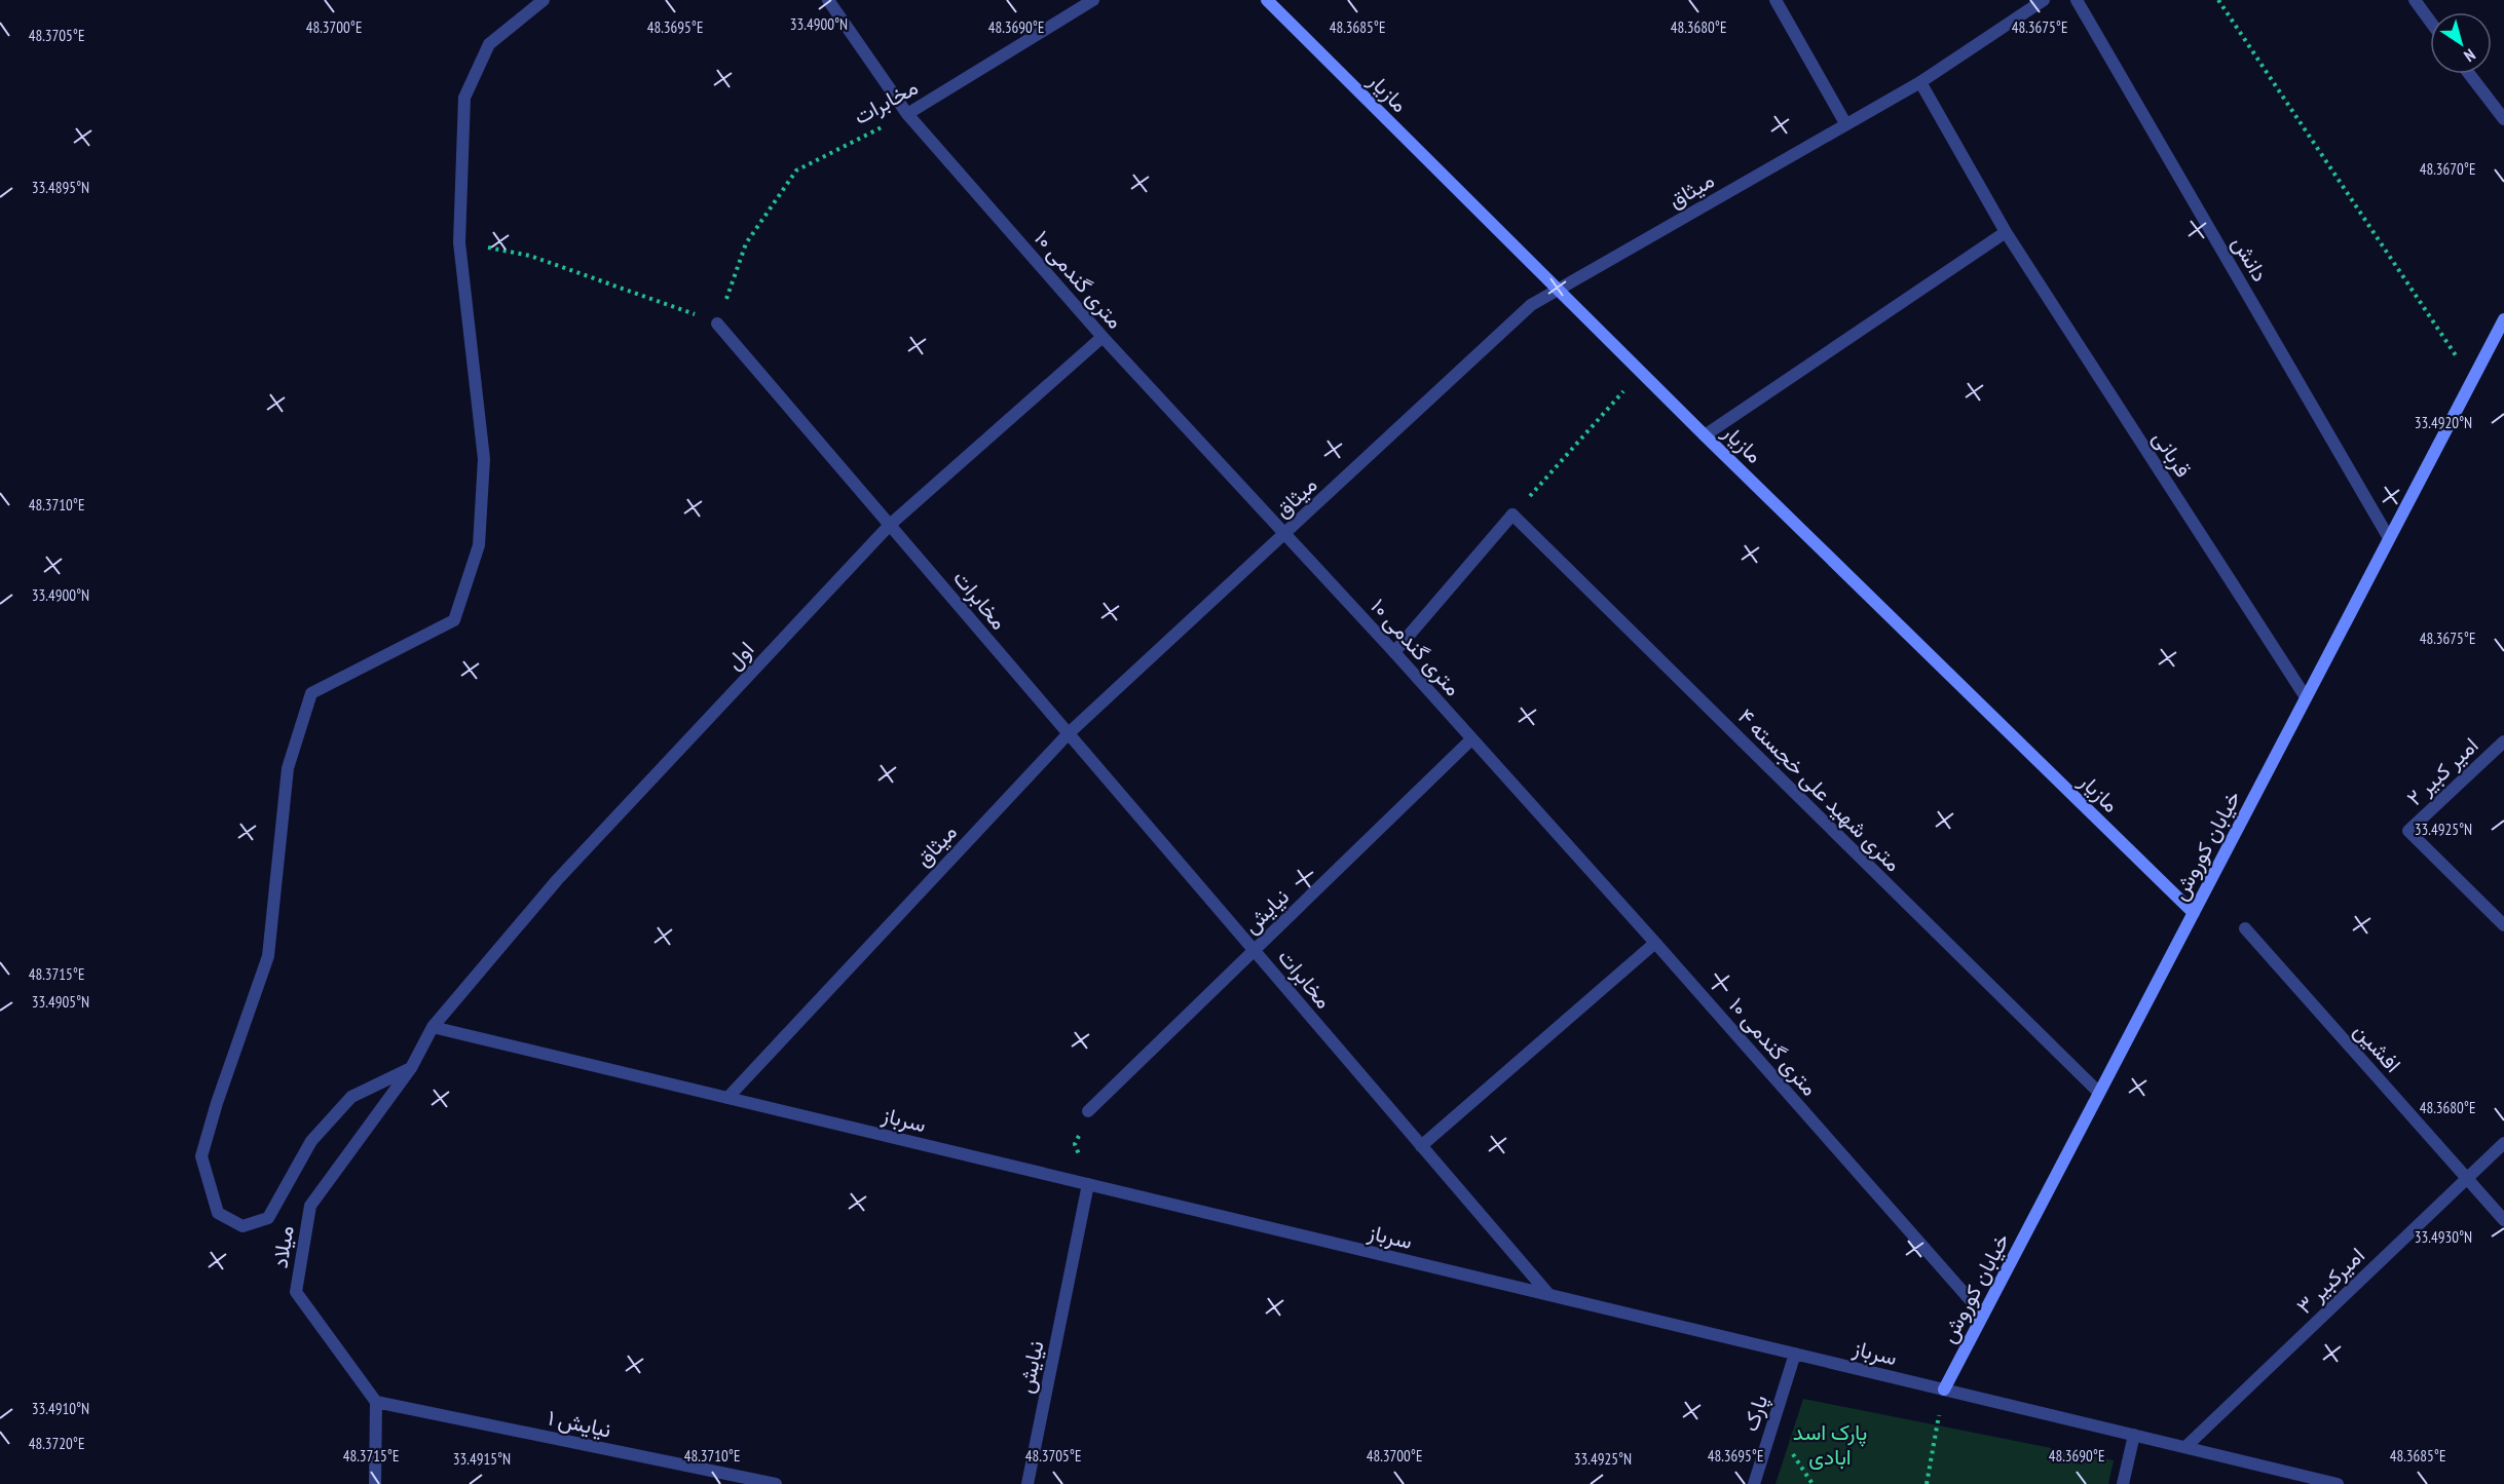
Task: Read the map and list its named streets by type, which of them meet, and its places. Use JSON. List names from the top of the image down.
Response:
{
  "streets": {
    "street": [
      "مازیار",
      "مخابرات",
      "میثاق",
      "دانش",
      "۱۰ متری گندمی",
      "قربانی",
      "اول",
      "امیر کبیر ۲",
      "۴ متری شهید علی خجسته",
      "خیابان کوروش",
      "نیایش",
      "افشین",
      "سرباز",
      "میلاد",
      "امیرکبیر ۳",
      "پارک",
      "نیایش ۱"
    ]
  },
  "crossings": [
    ["مازیار", "میثاق"],
    ["مازیار", "خیابان کوروش"],
    ["مخابرات", "میثاق"],
    ["مخابرات", "۱۰ متری گندمی"],
    ["مخابرات", "اول"],
    ["مخابرات", "نیایش"],
    ["مخابرات", "سرباز"],
    ["میثاق", "۱۰ متری گندمی"],
    ["میثاق", "قربانی"],
    ["میثاق", "سرباز"],
    ["دانش", "خیابان کوروش"],
    ["۱۰ متری گندمی", "اول"],
    ["۱۰ متری گندمی", "خیابان کوروش"],
    ["۱۰ متری گندمی", "نیایش"],
    ["قربانی", "خیابان کوروش"],
    ["اول", "سرباز"],
    ["اول", "میلاد"],
    ["۴ متری شهید علی خجسته", "خیابان کوروش"],
    ["خیابان کوروش", "سرباز"],
    ["نیایش", "سرباز"],
    ["افشین", "امیرکبیر ۳"],
    ["سرباز", "میلاد"],
    ["سرباز", "امیرکبیر ۳"],
    ["سرباز", "پارک"],
    ["میلاد", "نیایش ۱"]
  ],
  "parks": ["پارک اسد ابادی"],
  "north": "bottom right",
  "coordinates": [
    "33.4900°N",
    "48.3700°E",
    "48.3695°E",
    "48.3690°E",
    "48.3685°E",
    "48.3680°E",
    "48.3675°E",
    "48.3705°E",
    "48.3670°E",
    "33.4895°N",
    "33.4920°N",
    "48.3710°E",
    "33.4925°N",
    "48.3715°E",
    "33.4905°N",
    "33.4930°N",
    "33.4910°N",
    "48.3720°E",
    "33.4915°N"
  ]
}
